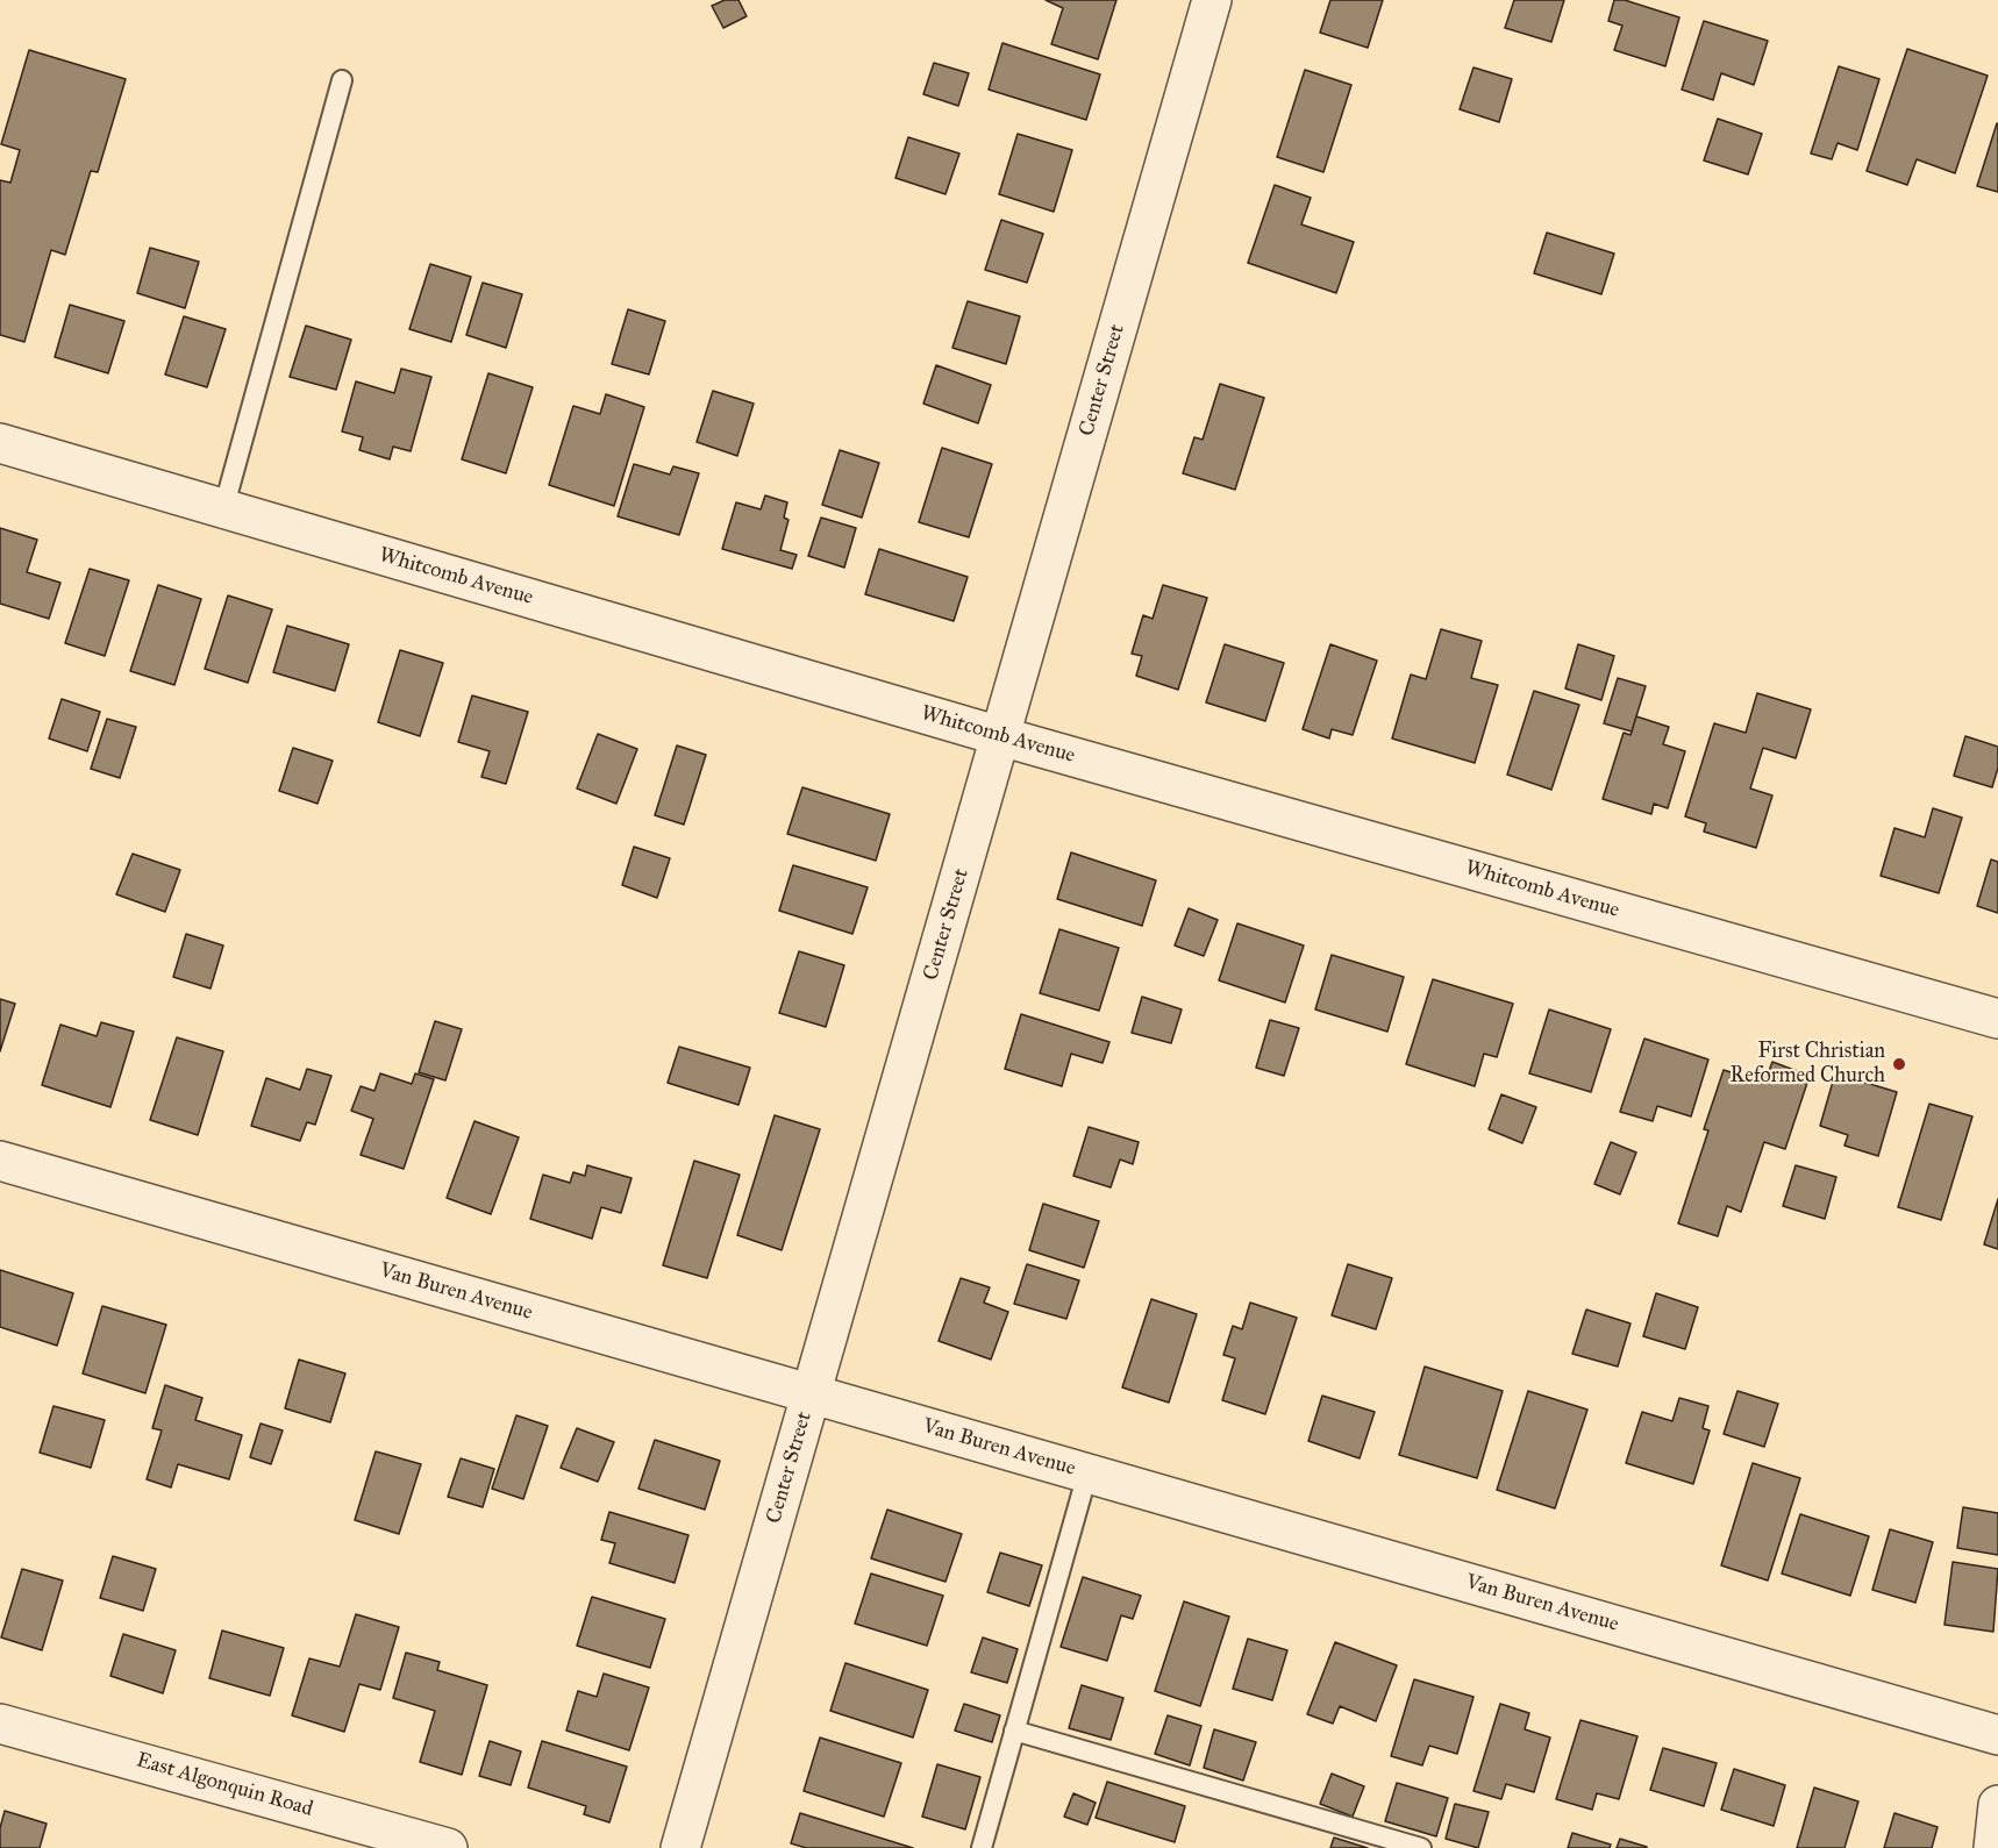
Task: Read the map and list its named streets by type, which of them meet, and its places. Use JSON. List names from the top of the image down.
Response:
{
  "streets": {
    "street": [
      "Center Street",
      "Whitcomb Avenue",
      "Van Buren Avenue",
      "East Algonquin Road"
    ]
  },
  "crossings": [
    ["Center Street", "Whitcomb Avenue"],
    ["Center Street", "Van Buren Avenue"]
  ],
  "places": ["First Christian Reformed Church"]
}
